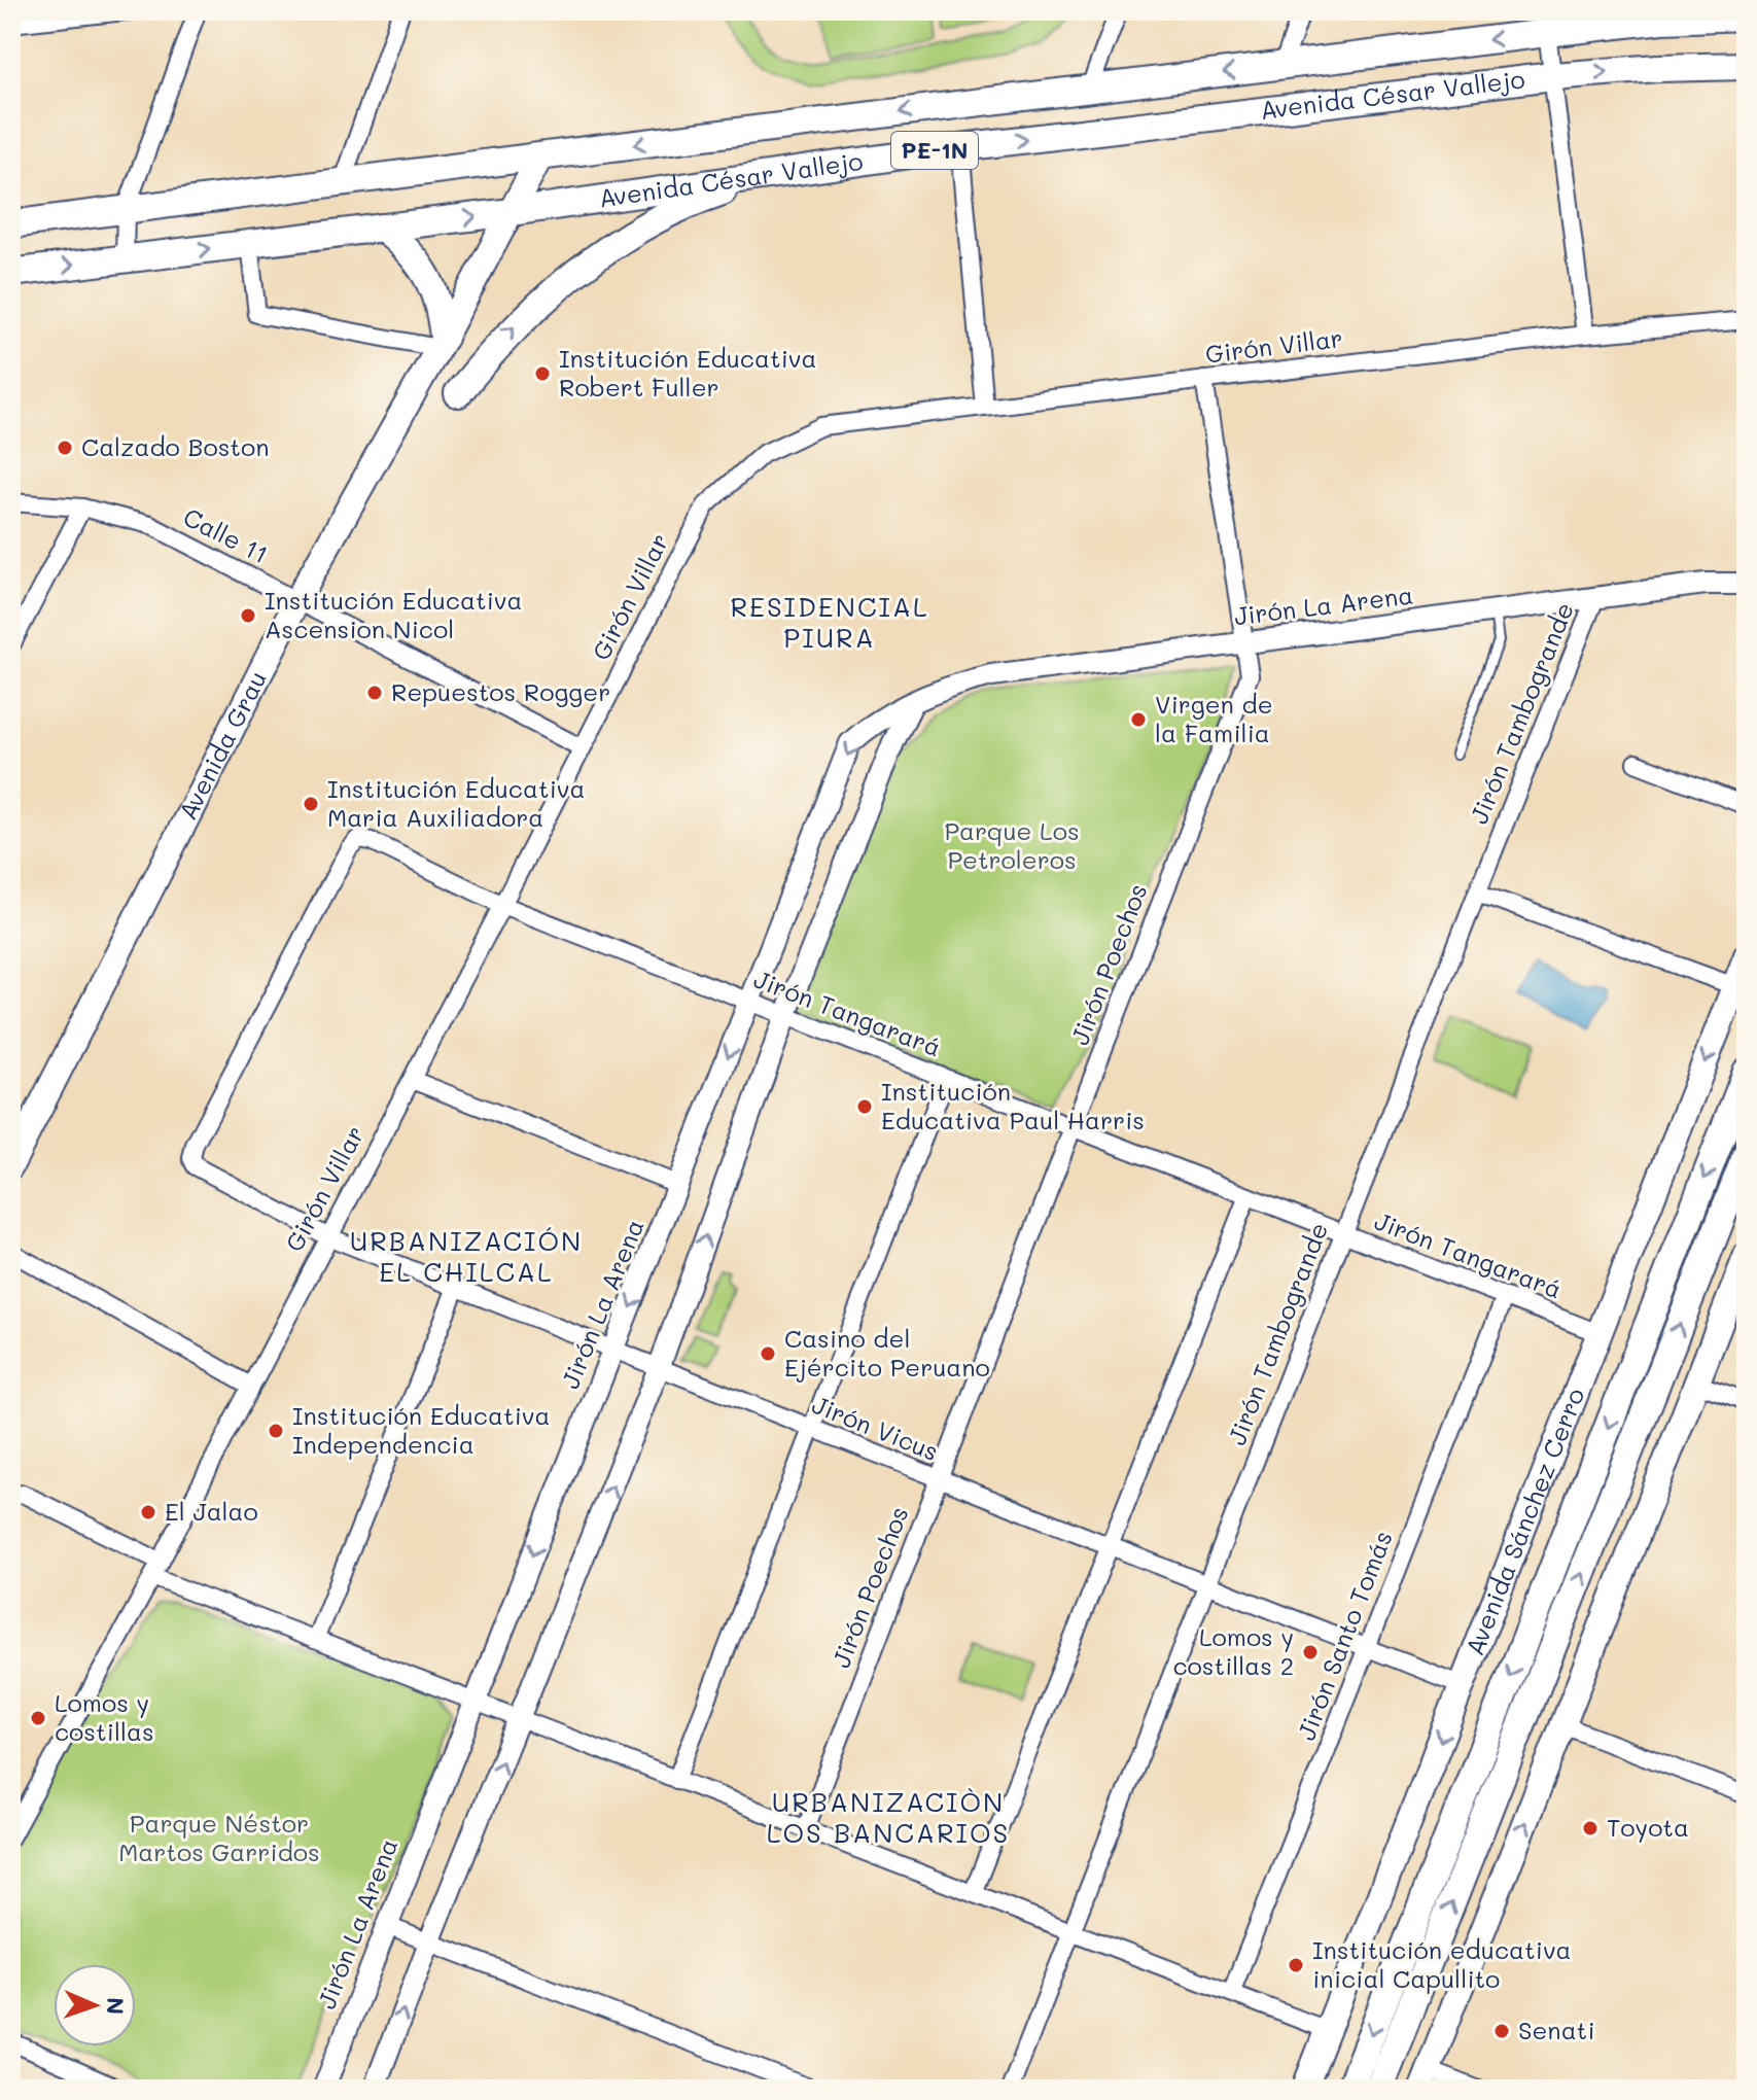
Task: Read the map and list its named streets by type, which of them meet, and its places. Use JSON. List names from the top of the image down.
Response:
{
  "streets": {
    "main road": [
      "Avenida César Vallejo",
      "PE-1N",
      "Avenida Grau",
      "Avenida Sánchez Cerro"
    ],
    "street": [
      "Girón Villar",
      "Calle 11",
      "Jirón La Arena",
      "Jirón Tambogrande",
      "Jirón Poechos",
      "Jirón Tangarará",
      "Jirón Vicus",
      "Jirón Santo Tomás"
    ]
  },
  "crossings": [
    ["Avenida César Vallejo", "Avenida Grau"],
    ["Girón Villar", "Calle 11"],
    ["Girón Villar", "Jirón Poechos"],
    ["Girón Villar", "Jirón Tangarará"],
    ["Girón Villar", "Jirón Vicus"],
    ["Calle 11", "Avenida Grau"],
    ["Jirón La Arena", "Jirón Tambogrande"],
    ["Jirón La Arena", "Jirón Poechos"],
    ["Jirón La Arena", "Jirón Tangarará"],
    ["Jirón La Arena", "Jirón Vicus"],
    ["Jirón Tambogrande", "Jirón Tangarará"],
    ["Jirón Tambogrande", "Jirón Vicus"],
    ["Jirón Poechos", "Jirón Tangarará"],
    ["Jirón Poechos", "Jirón Vicus"],
    ["Jirón Tangarará", "Jirón Vicus"],
    ["Jirón Tangarará", "Avenida Sánchez Cerro"],
    ["Jirón Tangarará", "Jirón Santo Tomás"],
    ["Jirón Vicus", "Avenida Sánchez Cerro"],
    ["Jirón Vicus", "Jirón Santo Tomás"]
  ],
  "districts": ["RESIDENCIAL PIURA", "URBANIZACIÓN EL CHILCAL", "URBANIZACIÒN LOS BANCARIOS"],
  "parks": ["Parque Los Petroleros", "Parque Néstor Martos Garridos"],
  "places": [
    "Institución Educativa Robert Fuller",
    "Calzado Boston",
    "Institución Educativa Ascension Nicol",
    "Repuestos Rogger",
    "Virgen de la Familia",
    "Institución Educativa Maria Auxiliadora",
    "Institución Educativa Paul Harris",
    "Casino del Ejército Peruano",
    "Institución Educativa Independencia",
    "El Jalao",
    "Lomos y costillas 2",
    "Lomos y costillas",
    "Toyota",
    "Institución educativa inicial Capullito",
    "Senati"
  ],
  "north": "right"
}
